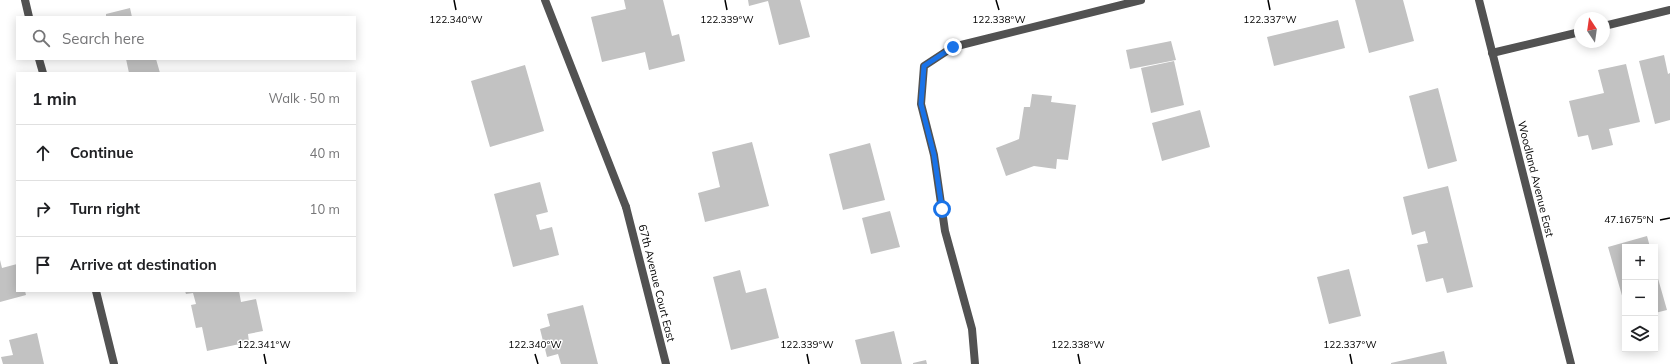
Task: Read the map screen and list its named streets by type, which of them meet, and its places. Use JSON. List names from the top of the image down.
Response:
{
  "streets": {
    "street": ["Woodland Avenue East", "67th Avenue Court East"]
  },
  "north": "top",
  "page": {
    "search": "Search here",
    "heading": ["1 min", "Walk · 50 m"],
    "list": [
      ["Continue", "40 m"],
      ["Turn right", "10 m"],
      "Arrive at destination"
    ],
    "map_buttons": ["+", "−"]
  },
  "coordinates": [
    "122.340°W",
    "122.339°W",
    "122.338°W",
    "122.337°W",
    "47.1675°N",
    "122.341°W"
  ]
}
